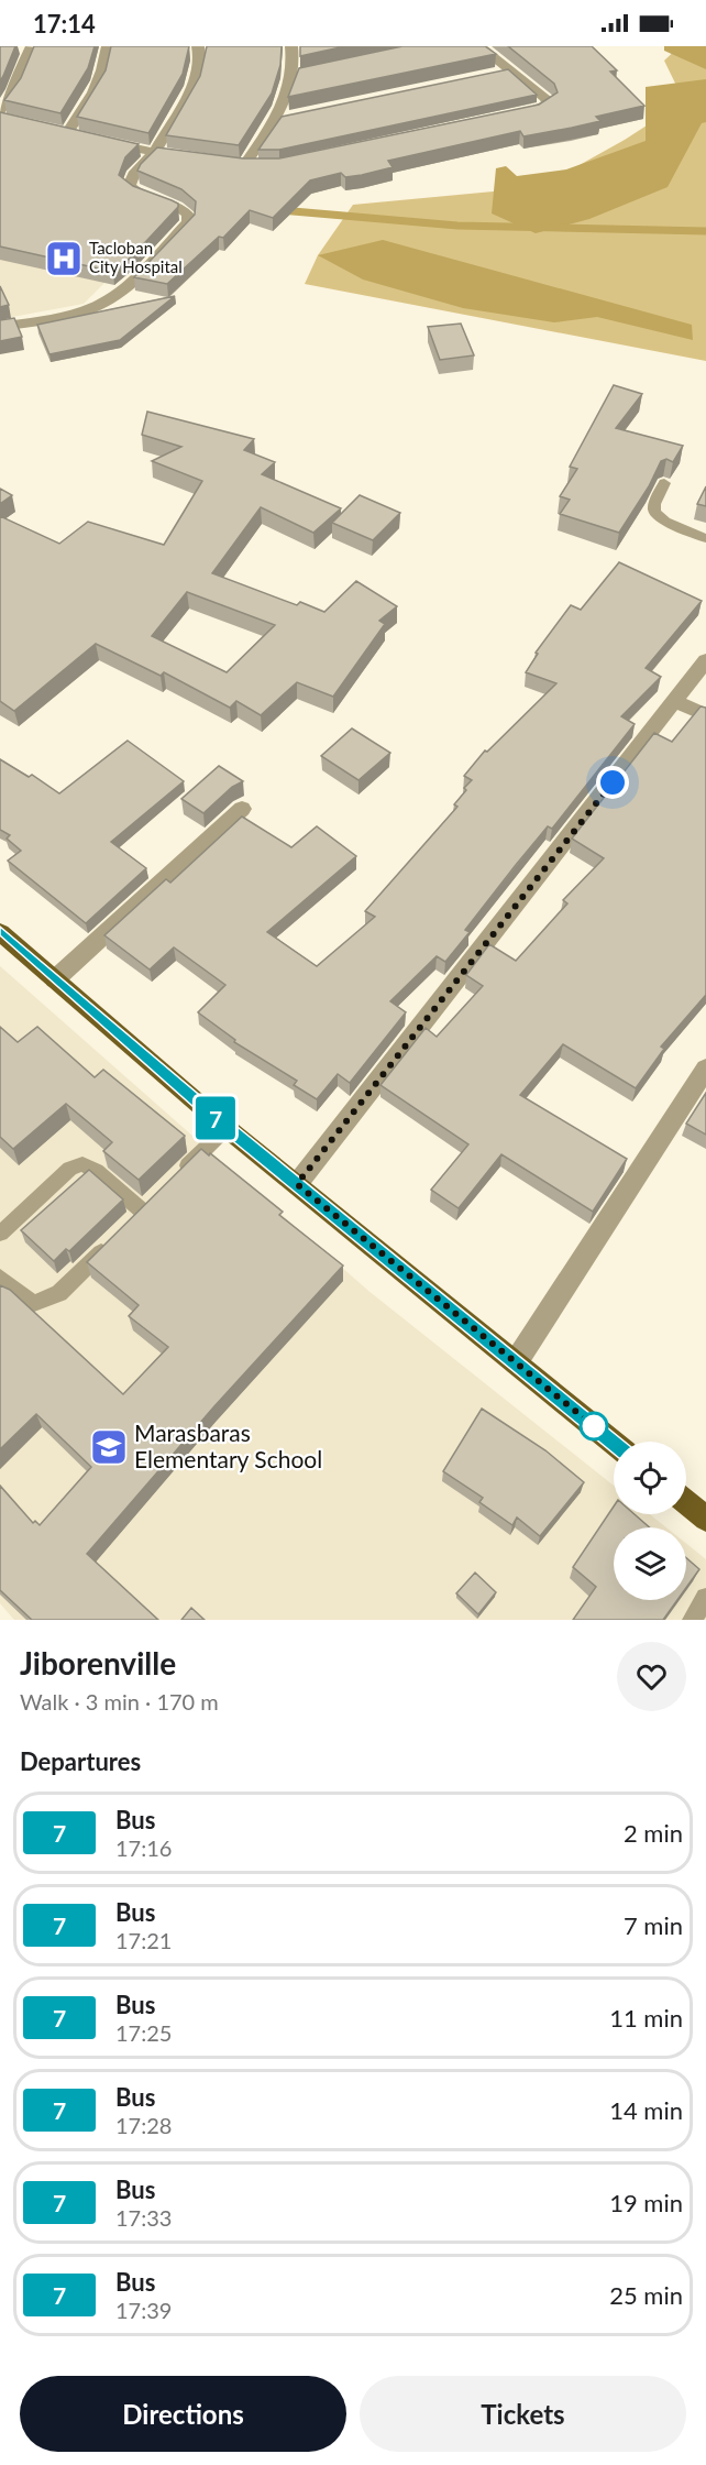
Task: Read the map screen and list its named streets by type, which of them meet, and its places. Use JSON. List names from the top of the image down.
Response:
{
  "places": {
    "hospital": ["Tacloban City Hospital"],
    "school or university": ["Marasbaras Elementary School"]
  },
  "lines": ["bus line 7"],
  "page": {
    "status": "17:14",
    "on_map": "7",
    "heading": [
      ["Jiborenville", "Walk · 3 min · 170 m"],
      "Departures"
    ],
    "list": [
      {
        "mark": "7",
        "name": "Bus",
        "note": "17:16",
        "value": "2 min"
      },
      {
        "mark": "7",
        "name": "Bus",
        "note": "17:21",
        "value": "7 min"
      },
      {
        "mark": "7",
        "name": "Bus",
        "note": "17:25",
        "value": "11 min"
      },
      {
        "mark": "7",
        "name": "Bus",
        "note": "17:28",
        "value": "14 min"
      },
      {
        "mark": "7",
        "name": "Bus",
        "note": "17:33",
        "value": "19 min"
      },
      {
        "mark": "7",
        "name": "Bus",
        "note": "17:39",
        "value": "25 min"
      }
    ],
    "buttons": ["Directions", "Tickets"]
  }
}
